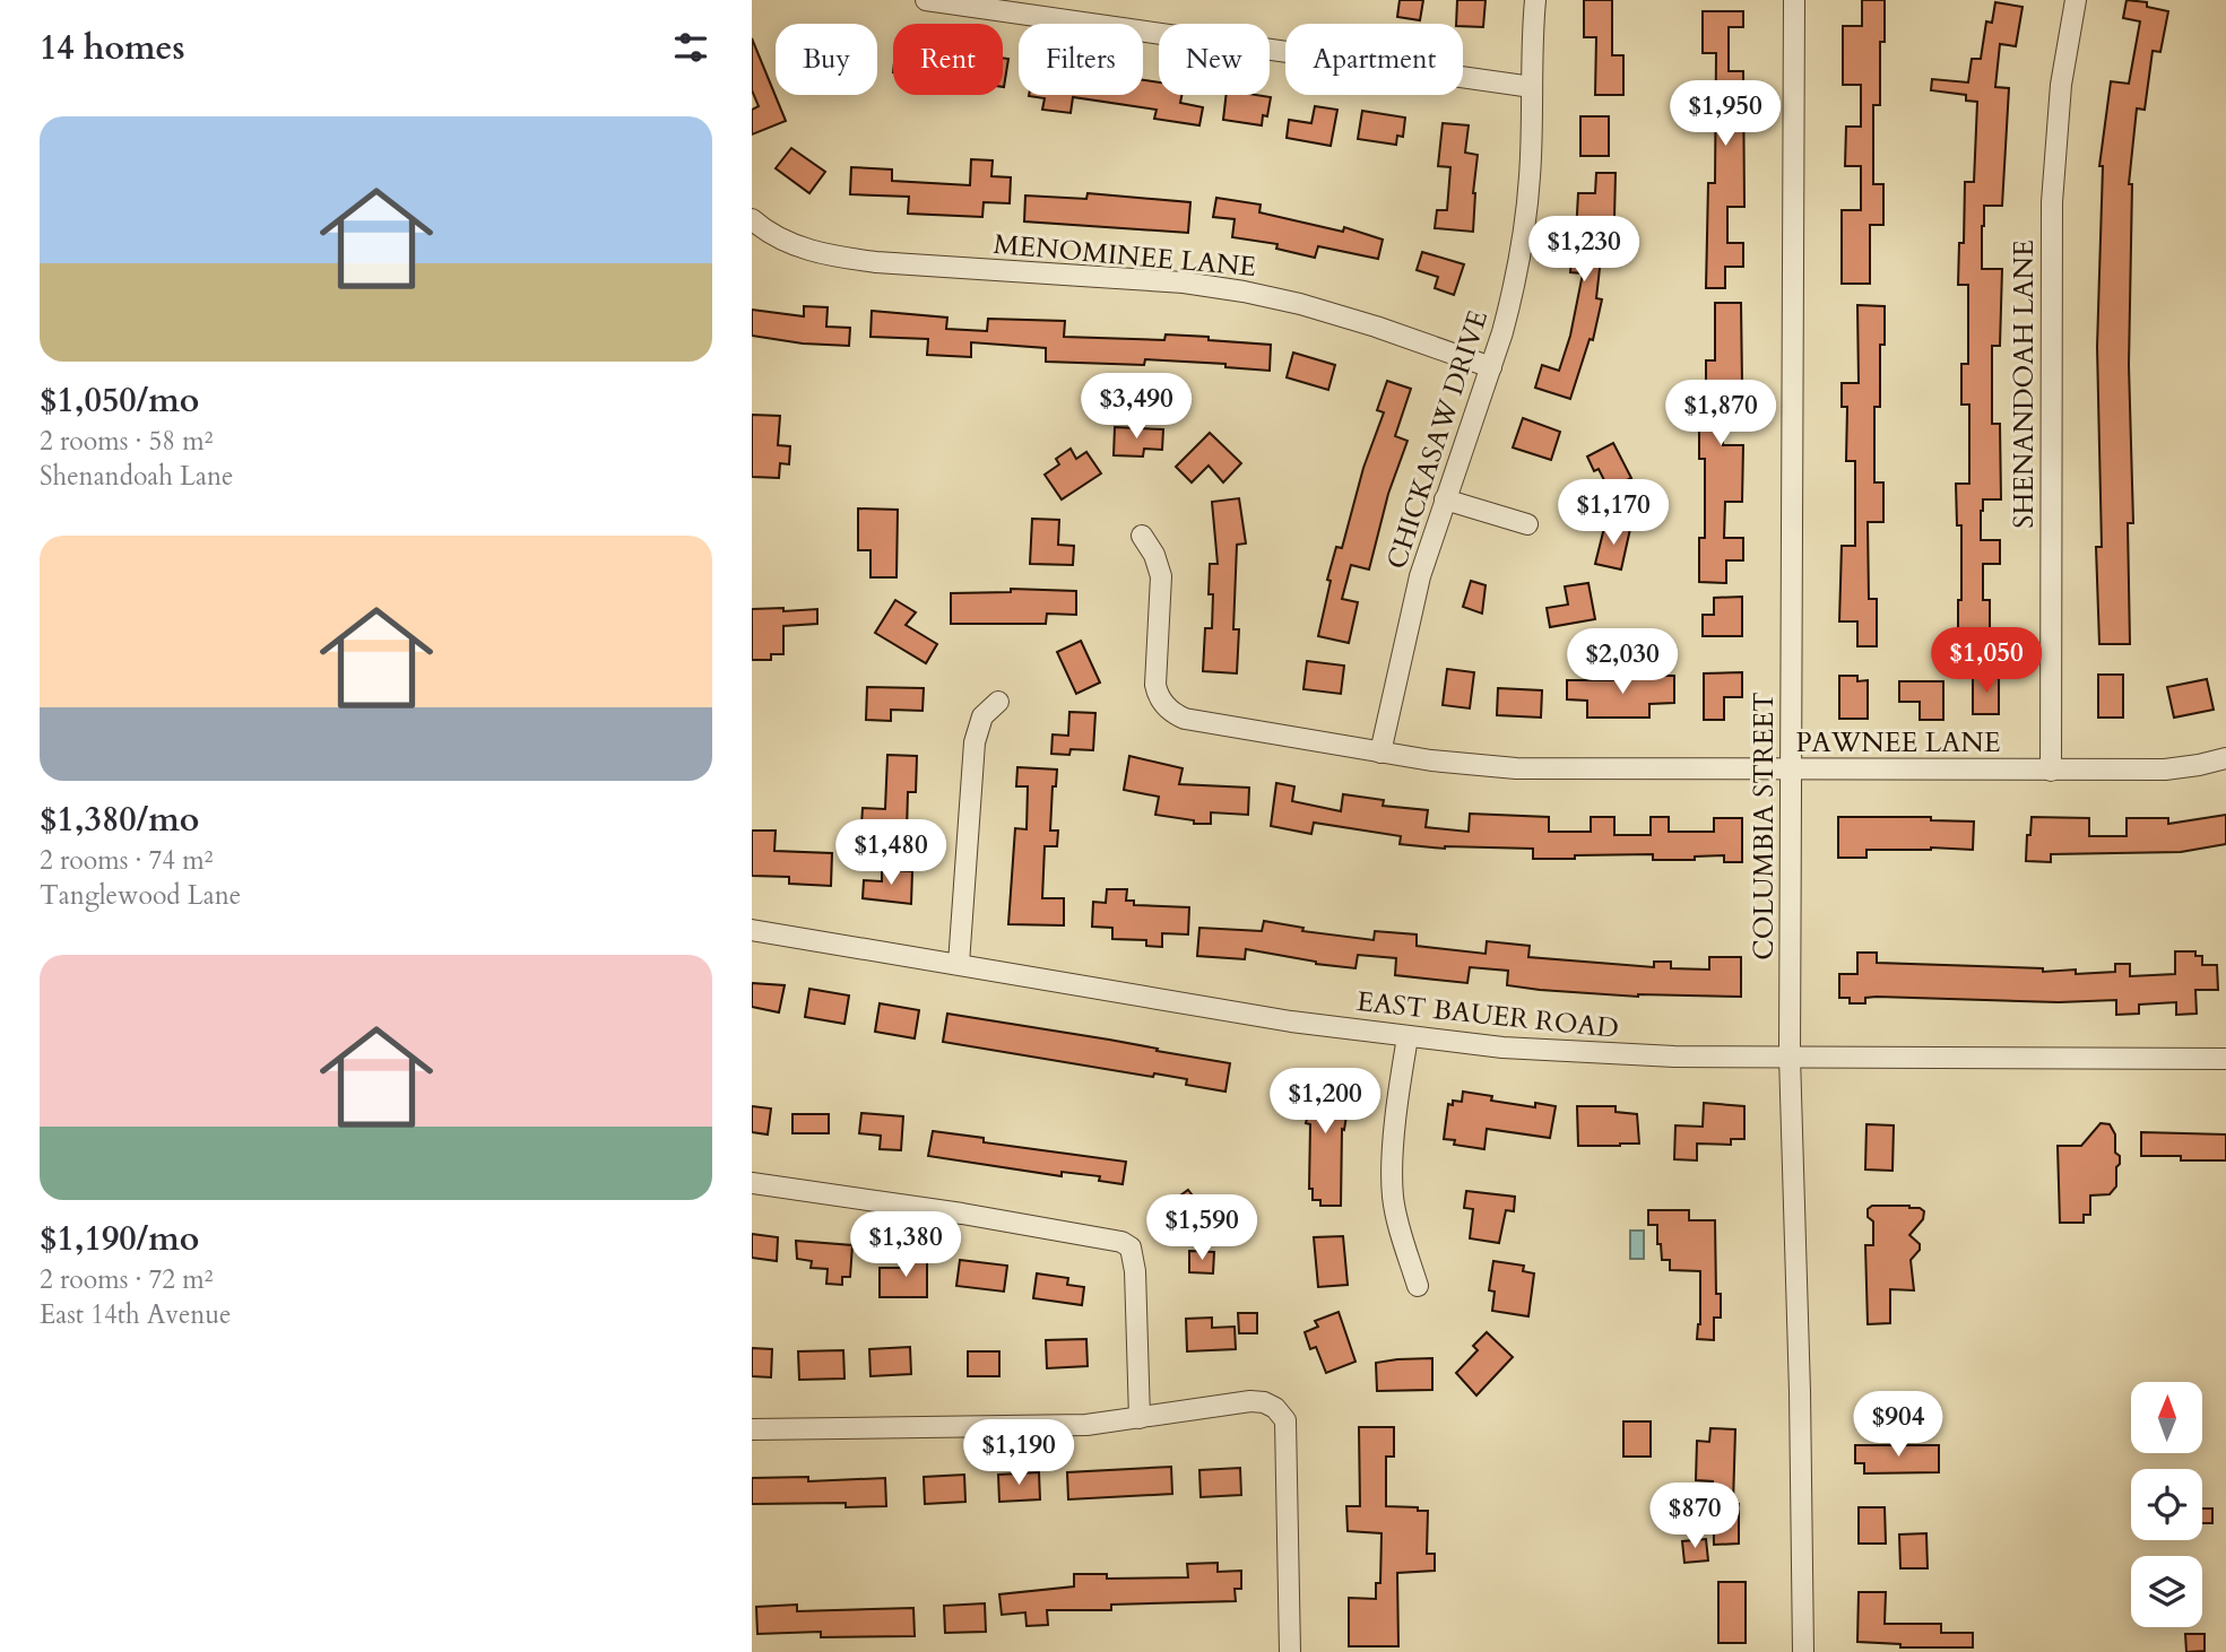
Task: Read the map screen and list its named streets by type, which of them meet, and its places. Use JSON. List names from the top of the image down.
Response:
{
  "streets": {
    "street": [
      "MENOMINEE LANE",
      "SHENANDOAH LANE",
      "CHICKASAW DRIVE",
      "PAWNEE LANE",
      "COLUMBIA STREET",
      "EAST BAUER ROAD"
    ]
  },
  "crossings": [
    ["MENOMINEE LANE", "CHICKASAW DRIVE"],
    ["SHENANDOAH LANE", "PAWNEE LANE"],
    ["CHICKASAW DRIVE", "PAWNEE LANE"],
    ["PAWNEE LANE", "COLUMBIA STREET"],
    ["COLUMBIA STREET", "EAST BAUER ROAD"]
  ],
  "north": "top",
  "page": {
    "heading": "14 homes",
    "chip": [
      "Buy",
      "Rent",
      "Filters",
      "New",
      "Apartment"
    ],
    "price": [
      "$1,950",
      "$1,230",
      "$3,490",
      "$1,870",
      "$1,170",
      "$1,050",
      "$2,030",
      "$1,480",
      "$1,200",
      "$1,590",
      "$1,380",
      "$904",
      "$1,190",
      "$870"
    ],
    "list": [
      {
        "name": "$1,050/mo",
        "note": "2 rooms · 58 m² · Shenandoah Lane"
      },
      {
        "name": "$1,380/mo",
        "note": "2 rooms · 74 m² · Tanglewood Lane"
      },
      {
        "name": "$1,190/mo",
        "note": "2 rooms · 72 m² · East 14th Avenue"
      }
    ]
  }
}
